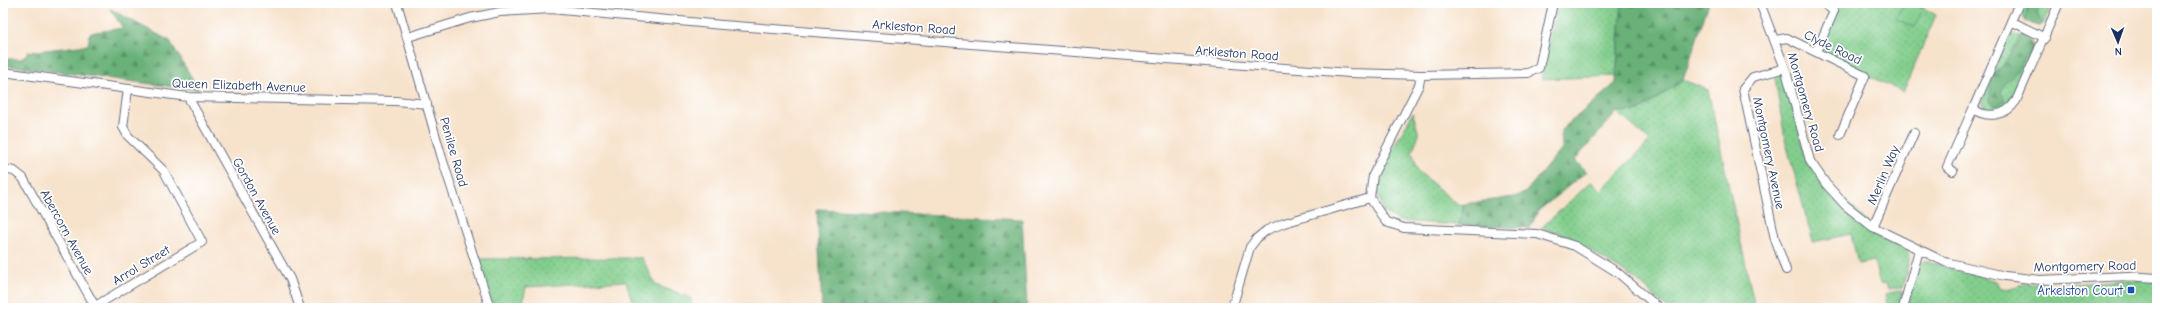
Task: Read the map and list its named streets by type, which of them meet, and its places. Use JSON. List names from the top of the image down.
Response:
{
  "streets": {
    "street": [
      "Arkleston Road",
      "Clyde Road",
      "Queen Elizabeth Avenue",
      "Montgomery Road",
      "Penilee Road",
      "Montgomery Avenue",
      "Merlin Way",
      "Gordon Avenue",
      "Abercorn Avenue",
      "Arrol Street"
    ]
  },
  "crossings": [
    ["Arkleston Road", "Penilee Road"],
    ["Clyde Road", "Montgomery Road"],
    ["Queen Elizabeth Avenue", "Penilee Road"],
    ["Queen Elizabeth Avenue", "Gordon Avenue"],
    ["Queen Elizabeth Avenue", "Arrol Street"],
    ["Montgomery Road", "Montgomery Avenue"],
    ["Montgomery Road", "Merlin Way"],
    ["Abercorn Avenue", "Arrol Street"]
  ],
  "places": {
    "transit": ["Arkelston Court"]
  },
  "north": "bottom"
}
